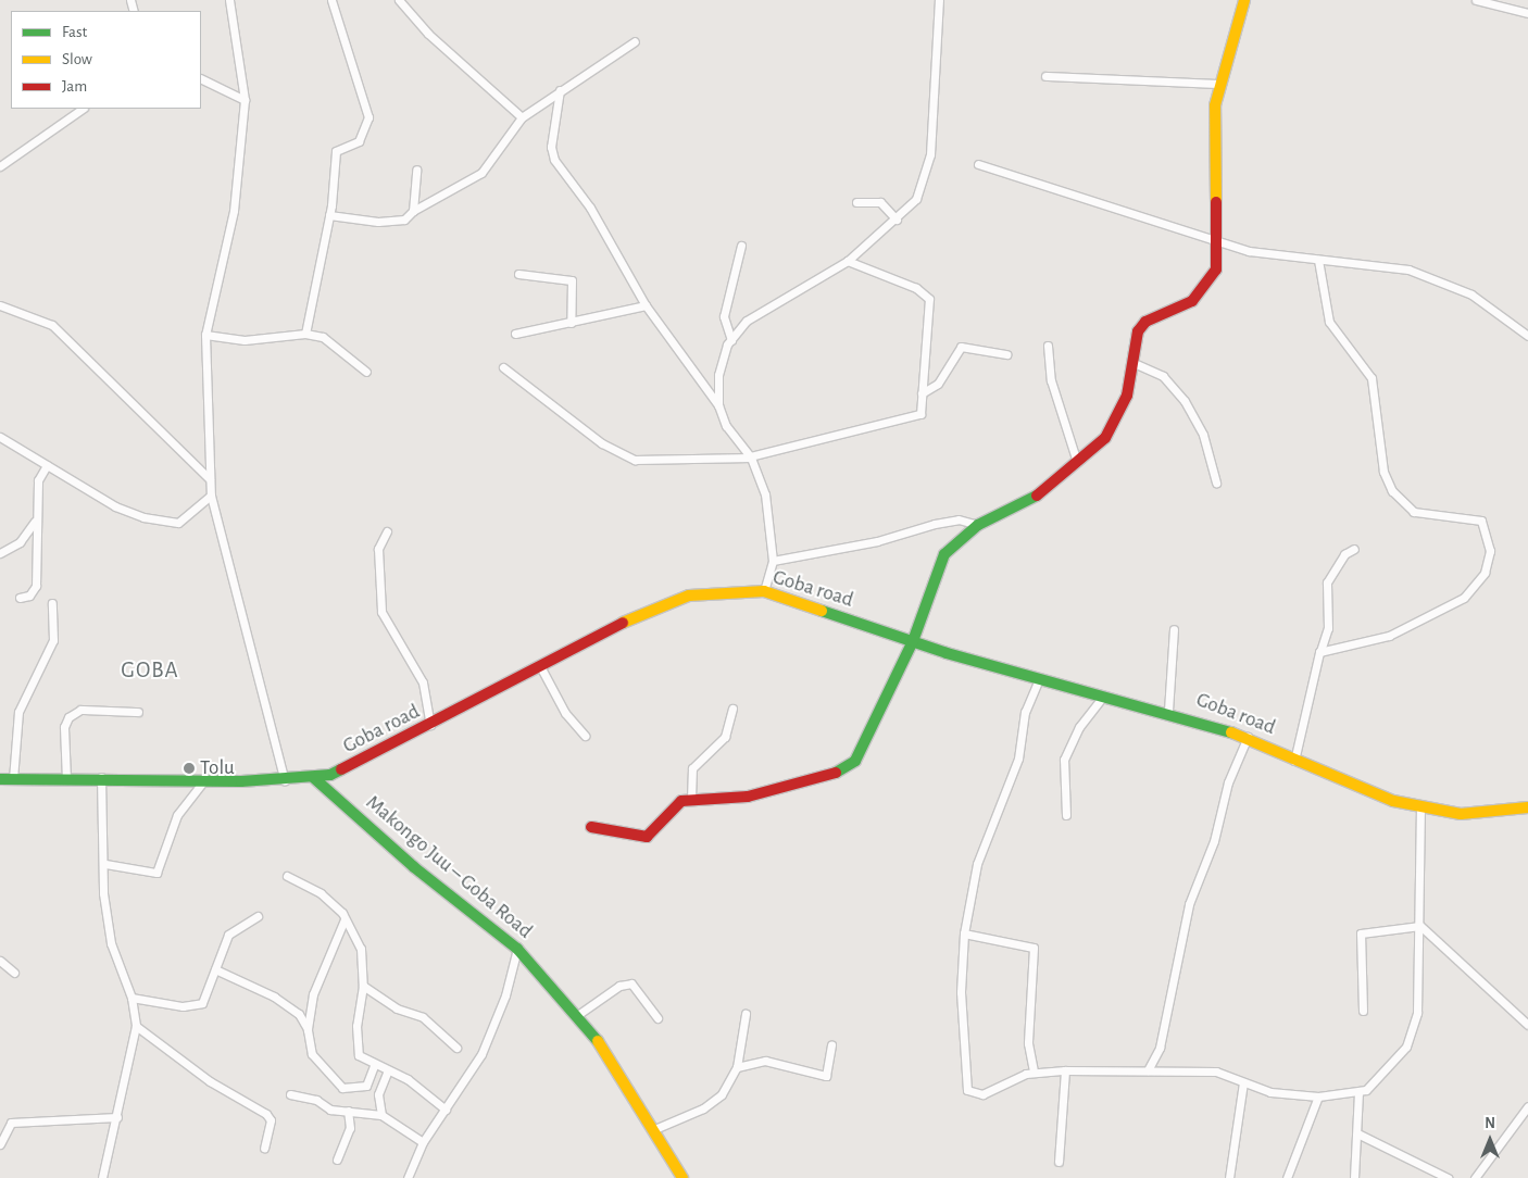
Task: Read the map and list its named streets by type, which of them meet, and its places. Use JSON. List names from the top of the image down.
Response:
{
  "streets": {
    "street": ["Goba road", "Makongo Juu – Goba Road"]
  },
  "crossings": [
    ["Goba road", "Makongo Juu – Goba Road"]
  ],
  "districts": ["GOBA"],
  "places": ["Tolu"],
  "legend": ["Fast", "Slow", "Jam"],
  "north": "top"
}
